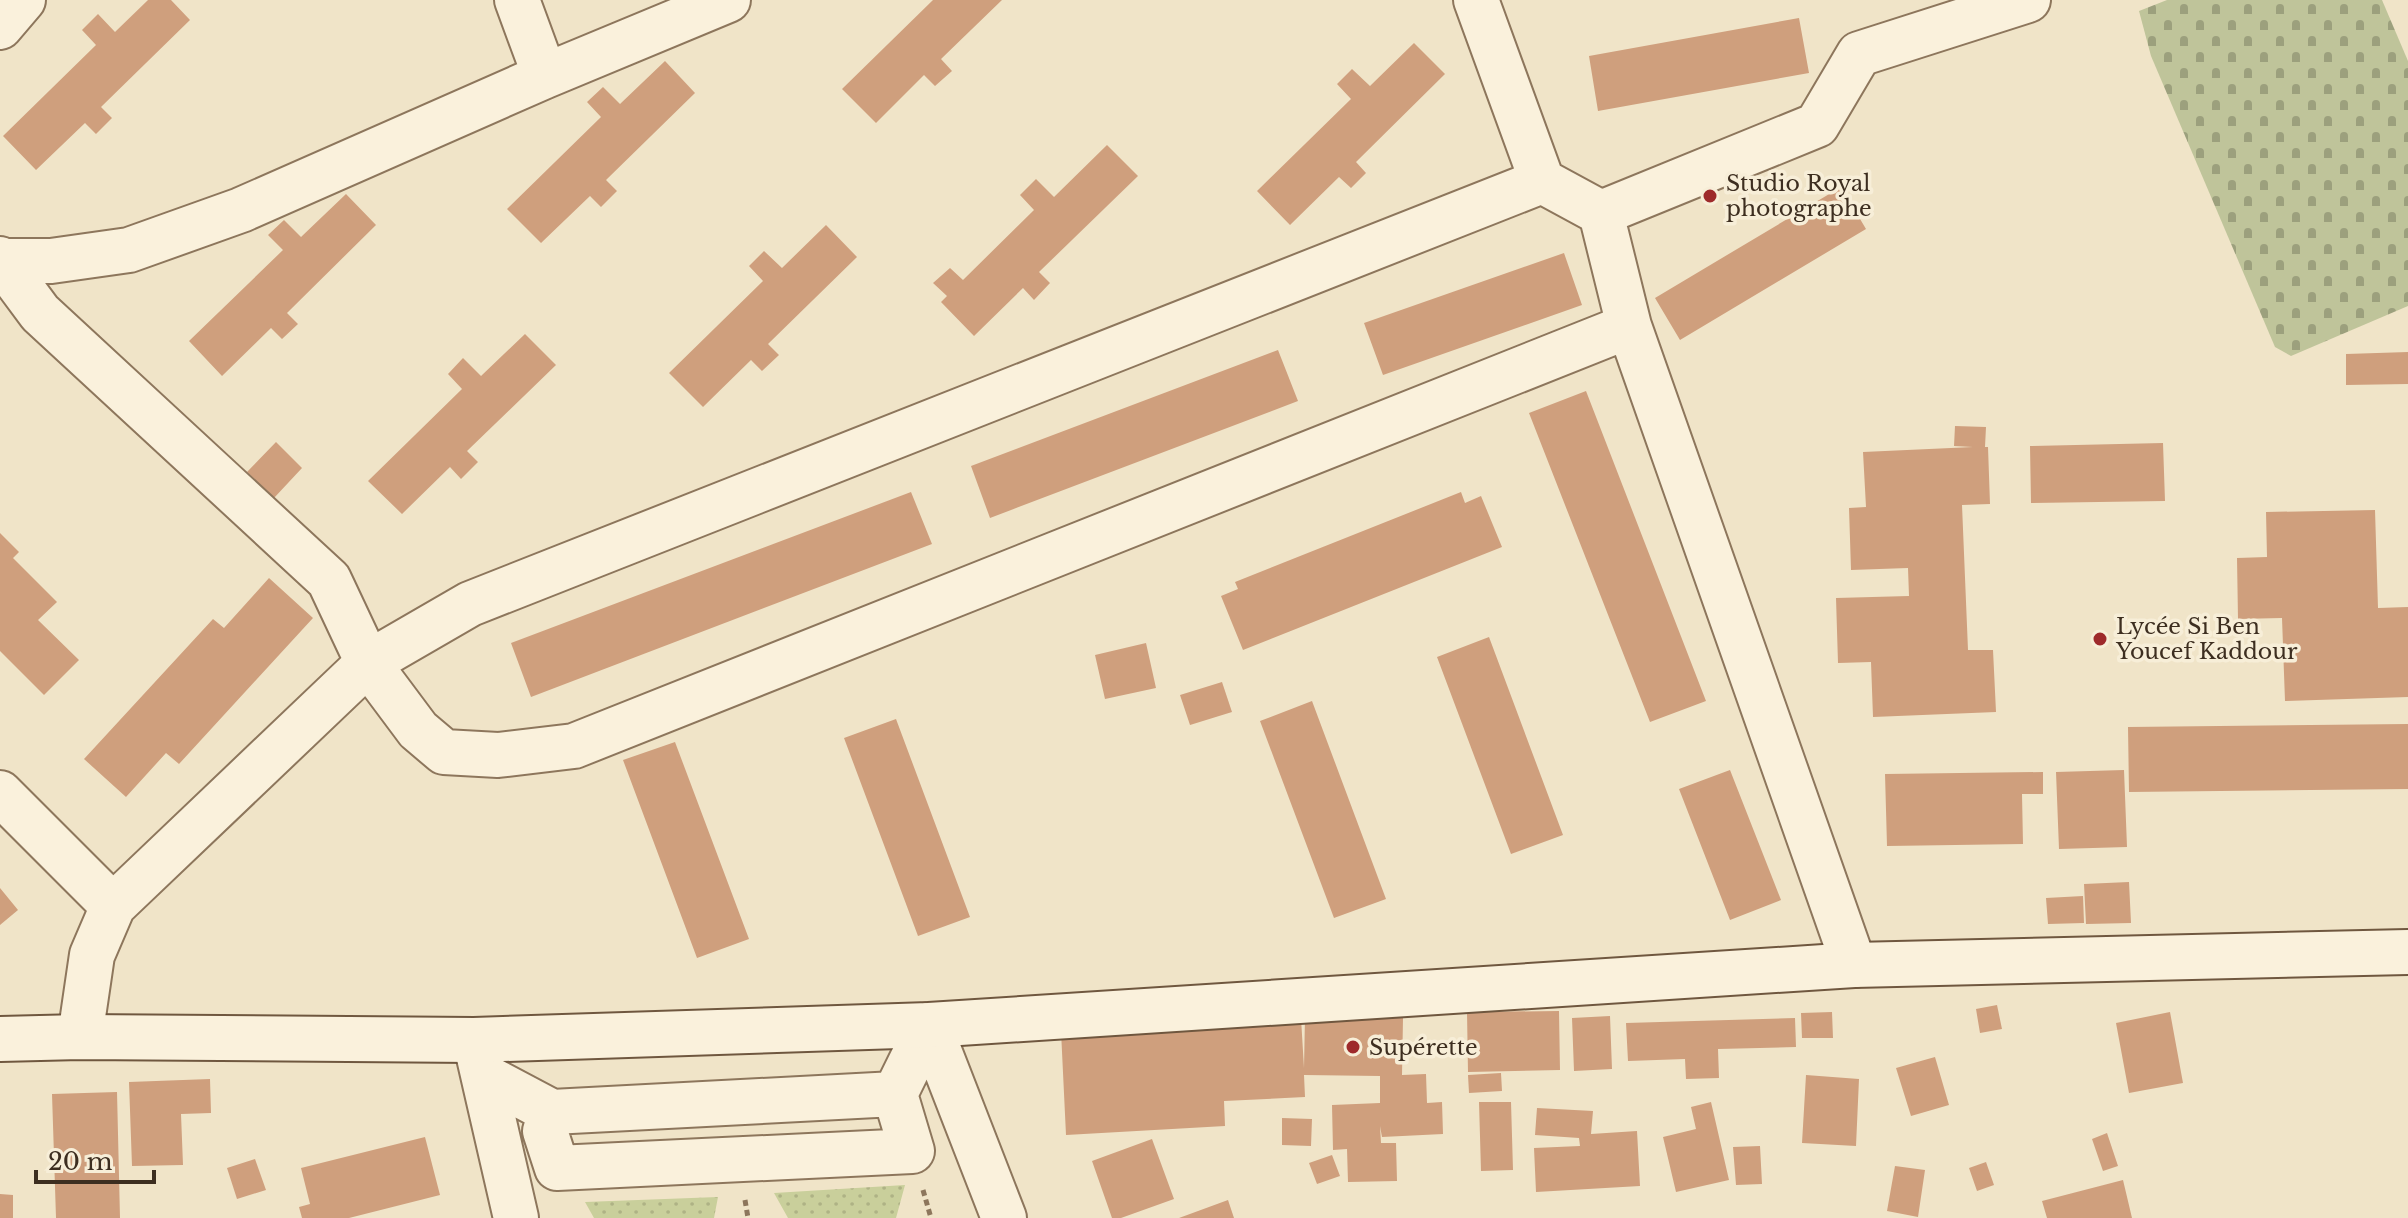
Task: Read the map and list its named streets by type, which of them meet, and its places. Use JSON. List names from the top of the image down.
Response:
{
  "places": ["Studio Royal photographe", "Lycée Si Ben Youcef Kaddour", "Supérette"],
  "scale_bar": "20 m"
}
